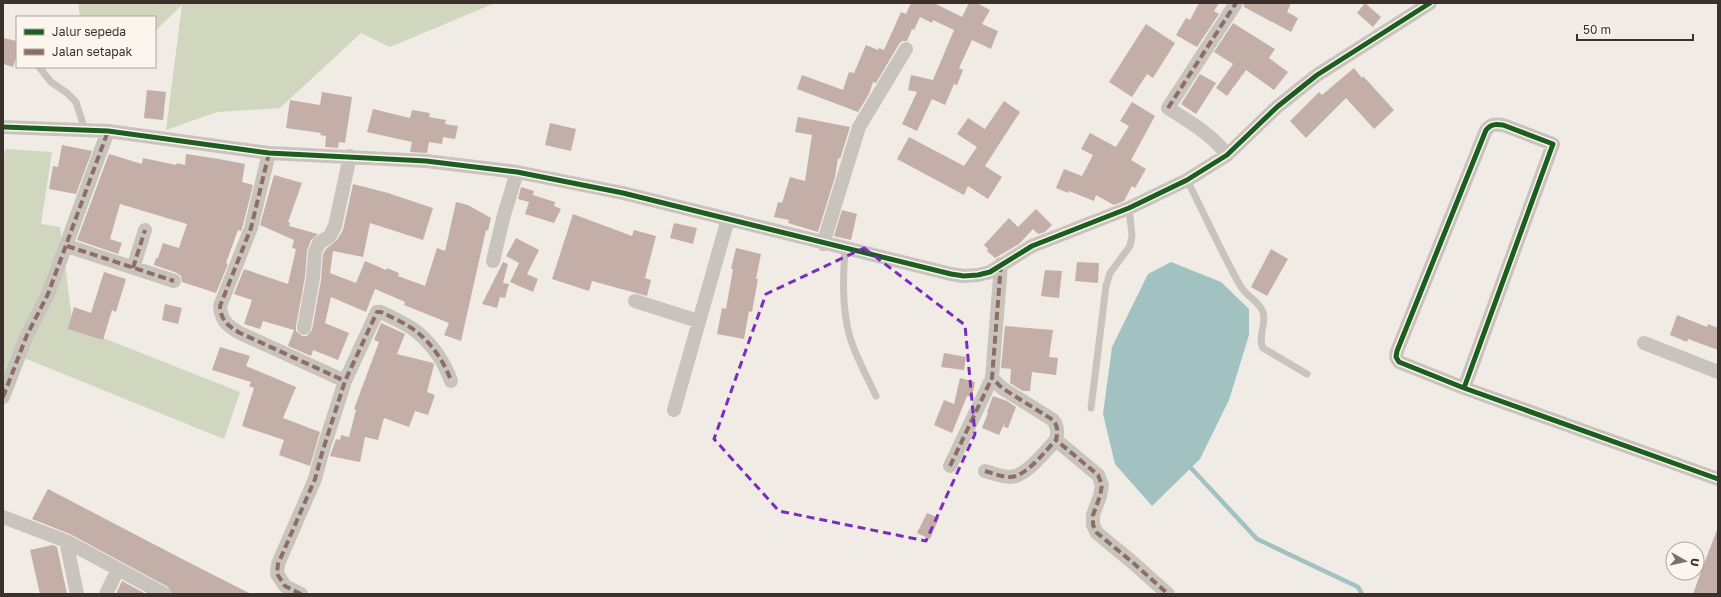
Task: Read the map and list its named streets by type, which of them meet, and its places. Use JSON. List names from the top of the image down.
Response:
{
  "legend": ["Jalur sepeda", "Jalan setapak"],
  "scale_bar": "50 m",
  "north": "right"
}
